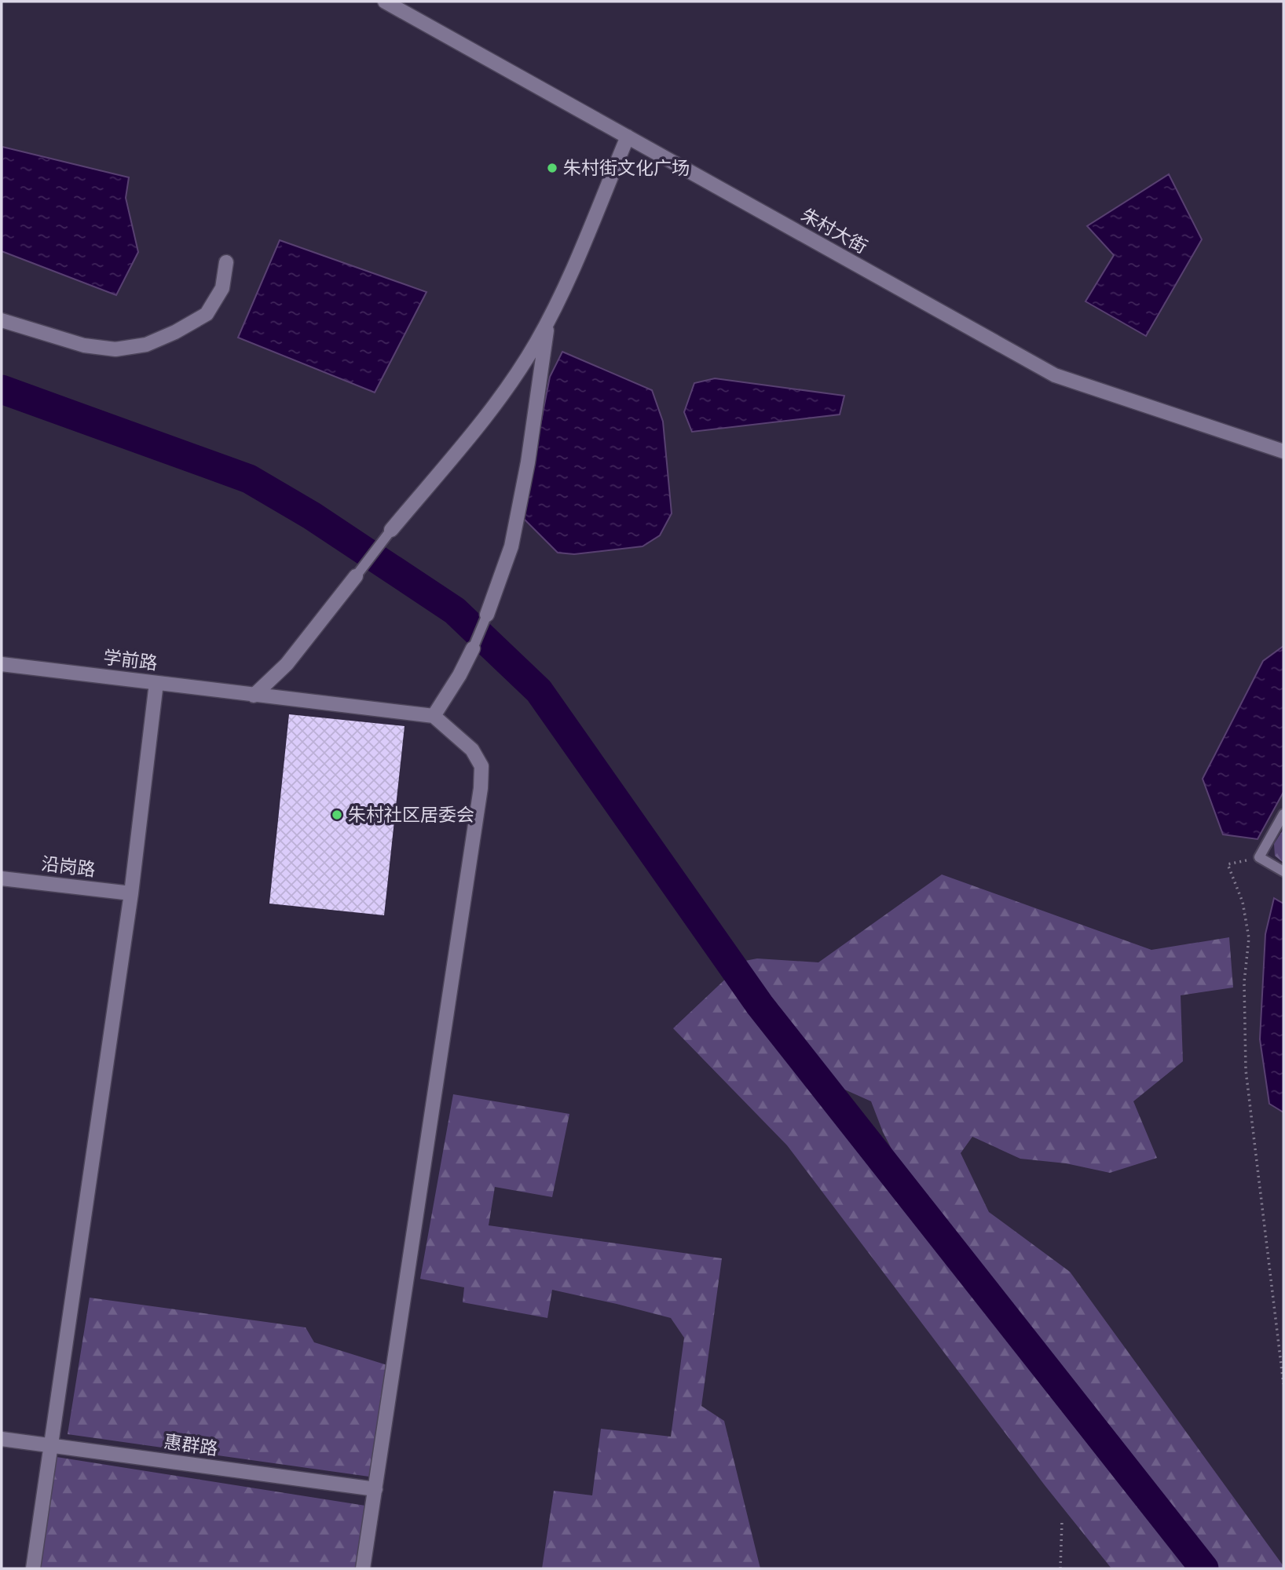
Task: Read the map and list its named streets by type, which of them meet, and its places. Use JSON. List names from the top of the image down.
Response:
{
  "streets": {
    "street": [
      "朱村大街",
      "学前路",
      "沿岗路",
      "惠群路"
    ]
  },
  "places": ["朱村街文化广场", "朱村社区居委会"]
}
